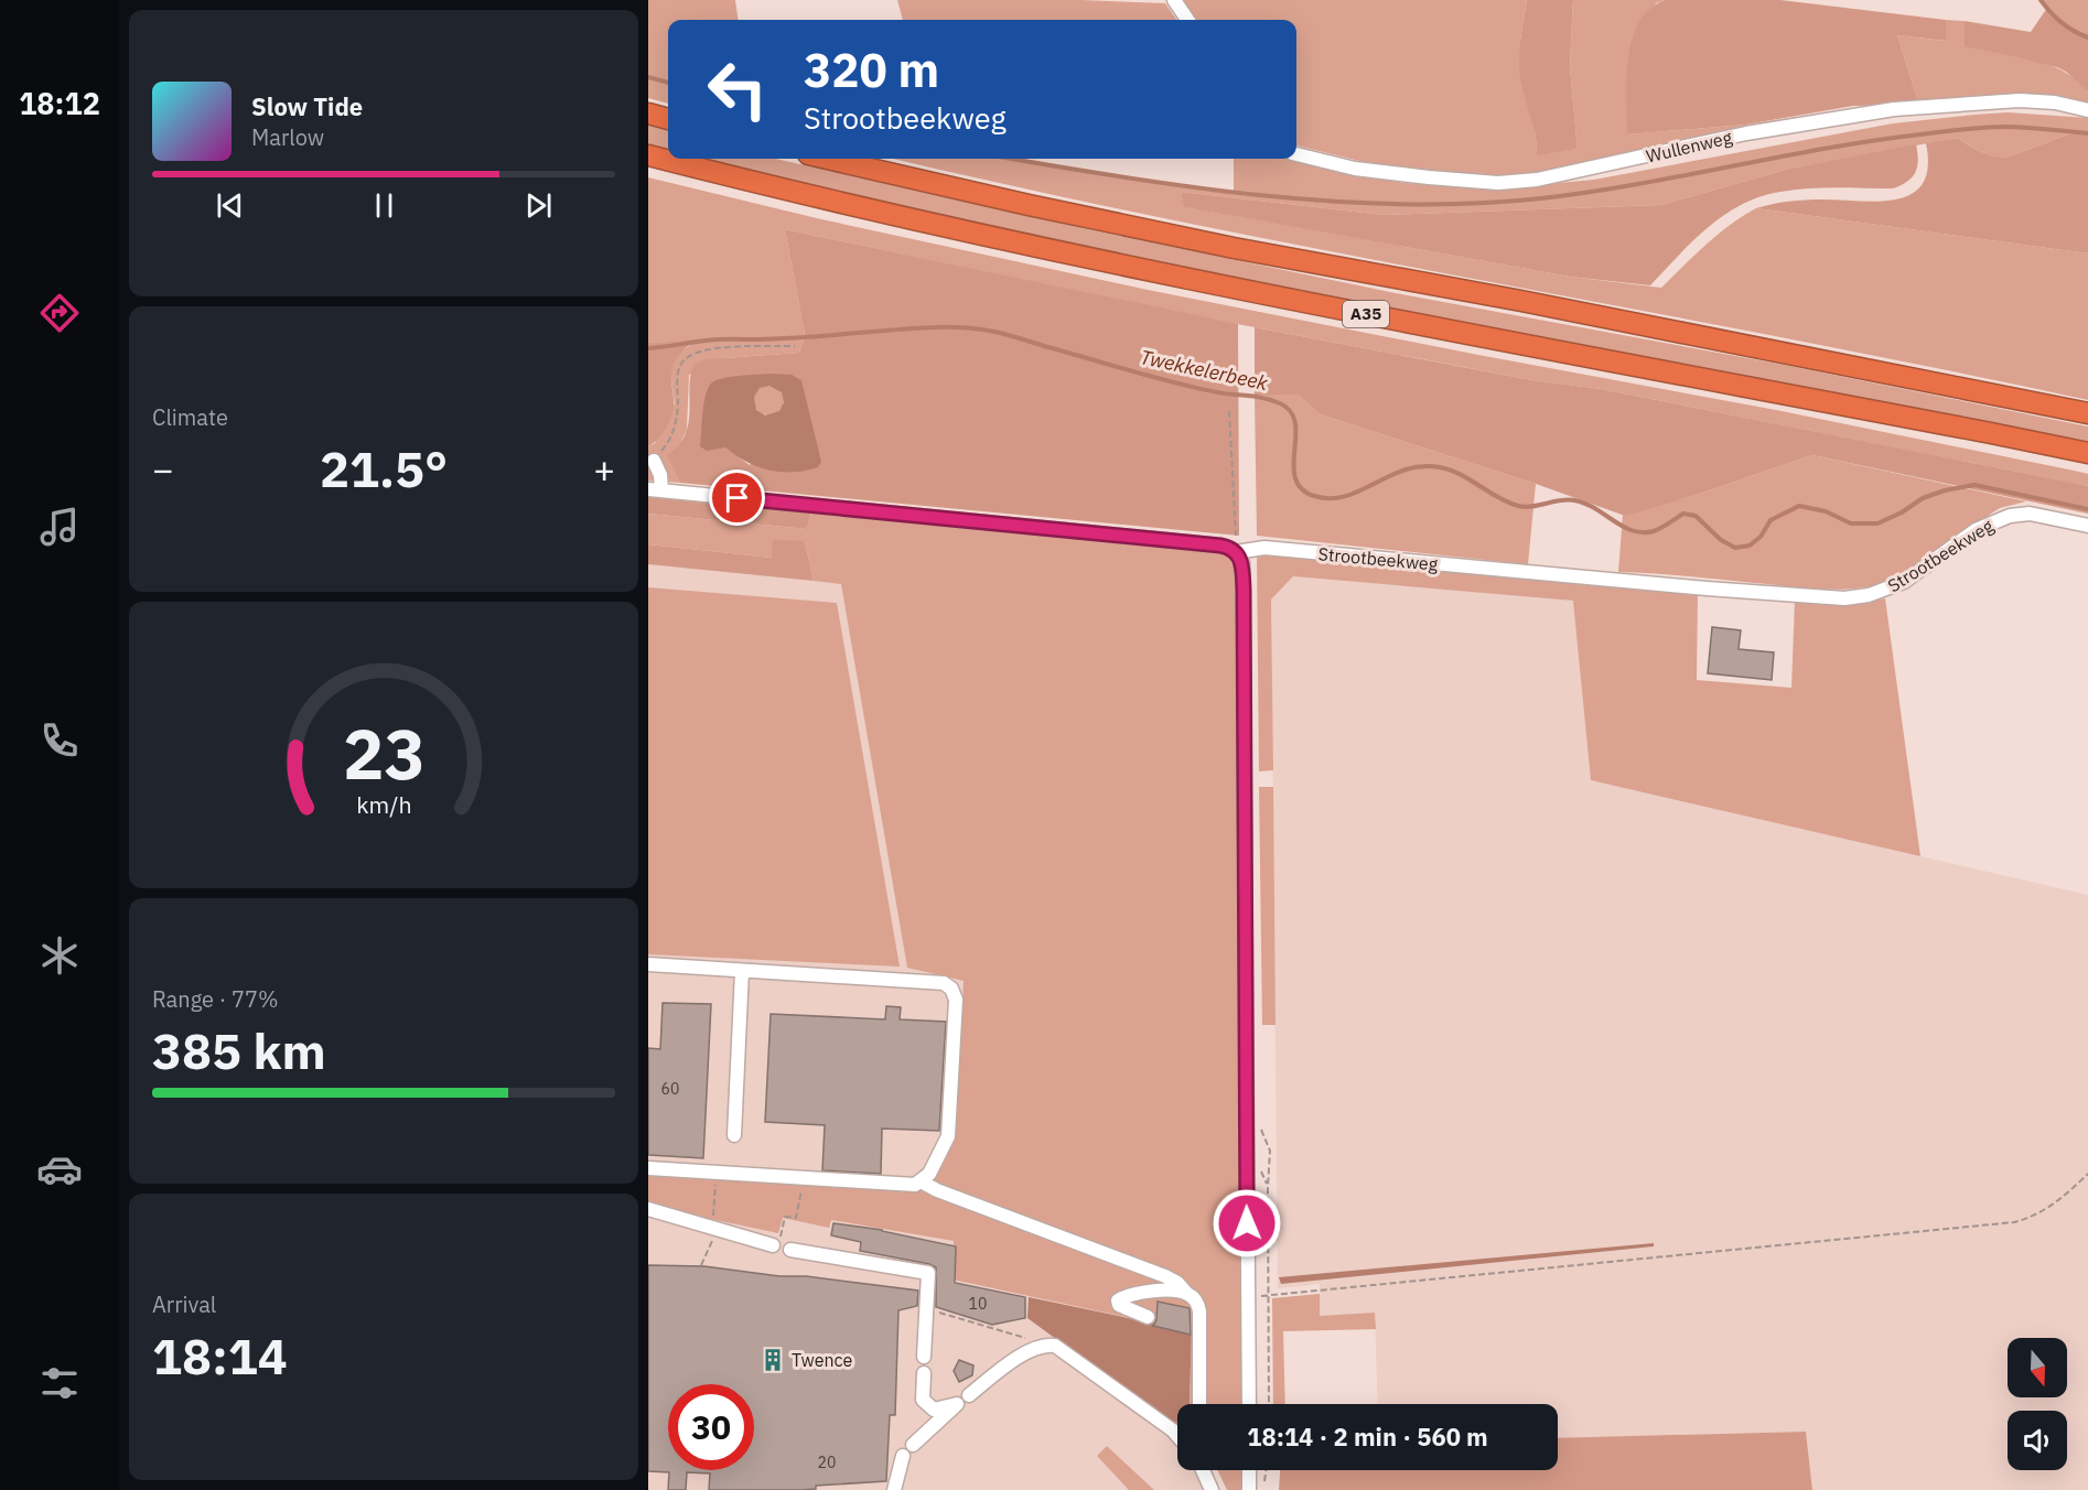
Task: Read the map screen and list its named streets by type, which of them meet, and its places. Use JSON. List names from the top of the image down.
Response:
{
  "streets": {
    "highway": ["A35"],
    "street": ["Wullenweg", "Strootbeekweg"]
  },
  "water": ["Twekkelerbeek"],
  "places": {
    "building": ["Twence"]
  },
  "house_numbers": ["60", "10", "20"],
  "north": "bottom",
  "page": {
    "tabs": "18:12",
    "turn": ["320 m", "Strootbeekweg"],
    "song": ["Slow Tide", "Marlow"],
    "tile": [
      "Climate",
      ["Range · 77%", "385 km"],
      ["Arrival", "18:14"]
    ],
    "heat": ["−", "21.5°", "+"],
    "limit": "30",
    "trip": "18:14 · 2 min · 560 m",
    "gauge": ["23", "km/h"]
  }
}
